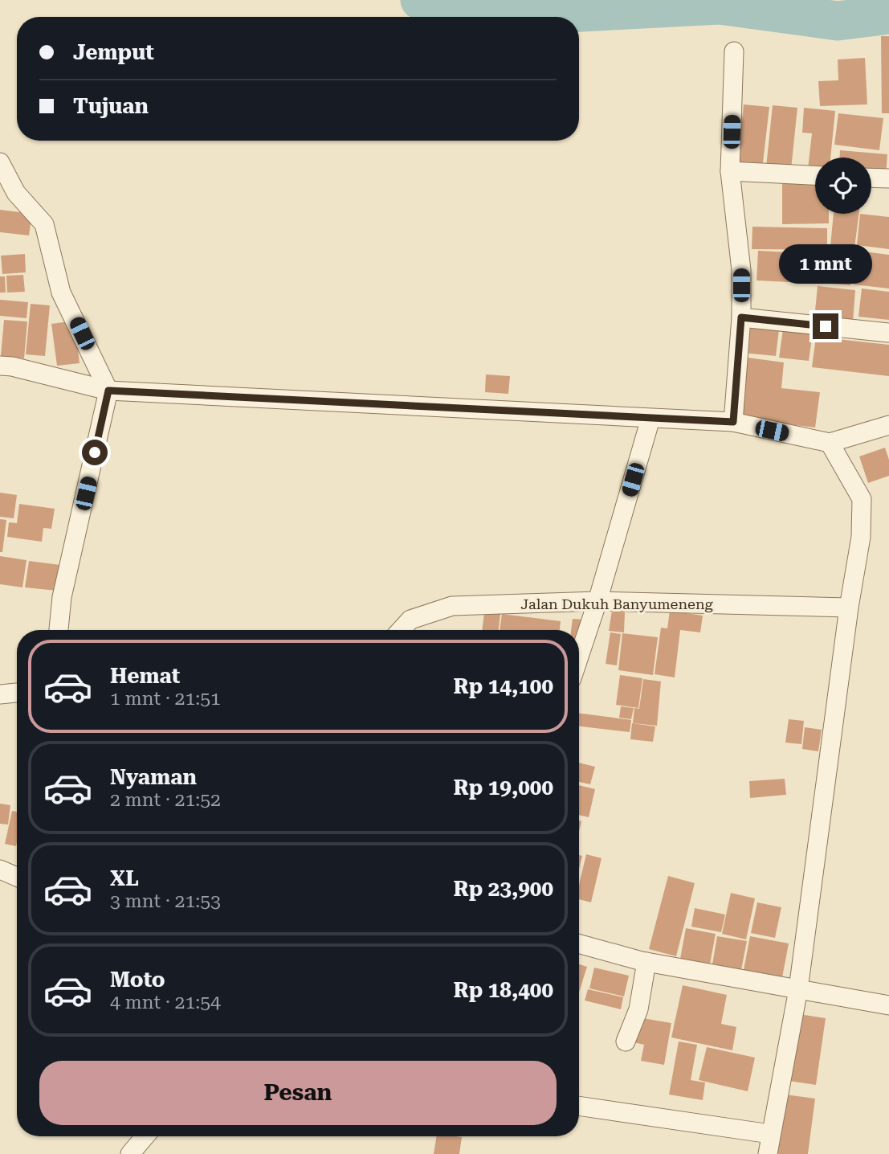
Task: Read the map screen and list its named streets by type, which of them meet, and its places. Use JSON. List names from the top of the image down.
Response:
{
  "streets": {
    "street": ["Jalan Dukuh Banyumeneng"]
  },
  "page": {
    "banner": ["Jemput", "Tujuan"],
    "bubble": "1 mnt",
    "list": [
      {
        "name": "Hemat",
        "note": "1 mnt · 21:51",
        "value": "Rp 14,100"
      },
      {
        "name": "Nyaman",
        "note": "2 mnt · 21:52",
        "value": "Rp 19,000"
      },
      {
        "name": "XL",
        "note": "3 mnt · 21:53",
        "value": "Rp 23,900"
      },
      {
        "name": "Moto",
        "note": "4 mnt · 21:54",
        "value": "Rp 18,400"
      }
    ],
    "buttons": "Pesan"
  }
}
